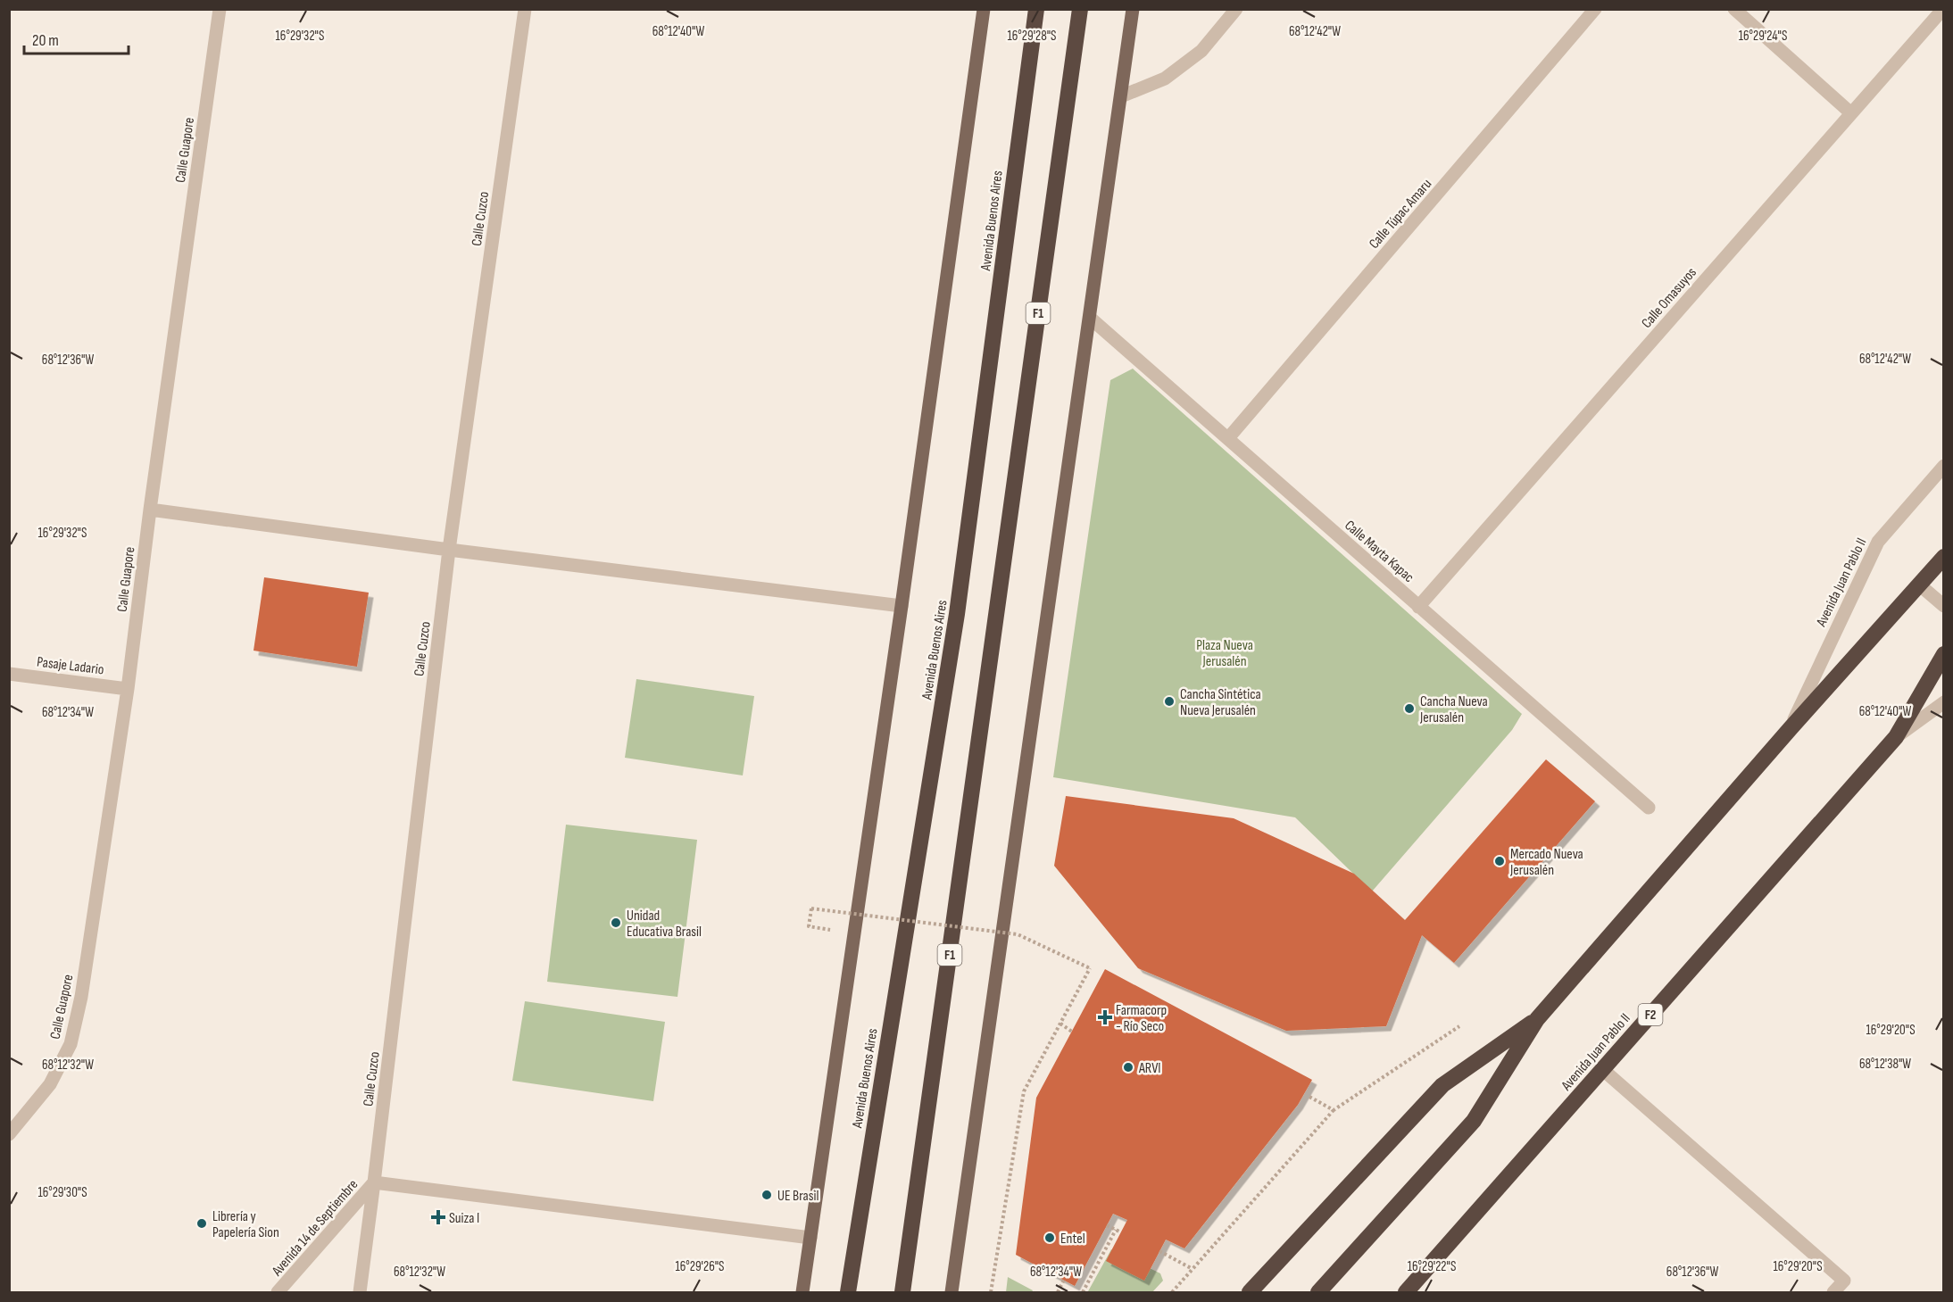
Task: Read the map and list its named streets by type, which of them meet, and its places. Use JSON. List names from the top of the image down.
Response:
{
  "streets": {
    "highway": [
      "Avenida Buenos Aires",
      "F1",
      "Avenida Juan Pablo II",
      "F2"
    ],
    "street": [
      "Calle Guapore",
      "Calle Túpac Amaru",
      "Calle Cuzco",
      "Calle Omasuyos",
      "Calle Mayta Kapac",
      "Pasaje Ladario",
      "Avenida 14 de Septiembre"
    ]
  },
  "crossings": [
    ["Calle Guapore", "Pasaje Ladario"],
    ["Calle Túpac Amaru", "Calle Mayta Kapac"],
    ["Calle Cuzco", "Avenida 14 de Septiembre"],
    ["Calle Omasuyos", "Calle Mayta Kapac"]
  ],
  "parks": ["Plaza Nueva Jerusalén"],
  "places": {
    "other": [
      "Cancha Sintética Nueva Jerusalén",
      "Cancha Nueva Jerusalén",
      "Mercado Nueva Jerusalén",
      "Unidad Educativa Brasil",
      "ARVI",
      "UE Brasil",
      "Librería y Papelería Sion",
      "Entel"
    ],
    "health": ["Farmacorp - Río Seco", "Suiza I"]
  },
  "scale_bar": "20 m",
  "coordinates": [
    "68°12'40\"W",
    "68°12'42\"W",
    "16°29'32\"S",
    "16°29'28\"S",
    "16°29'24\"S",
    "68°12'36\"W",
    "68°12'34\"W",
    "16°29'20\"S",
    "68°12'38\"W",
    "68°12'32\"W",
    "16°29'30\"S",
    "16°29'26\"S",
    "16°29'22\"S"
  ]
}
